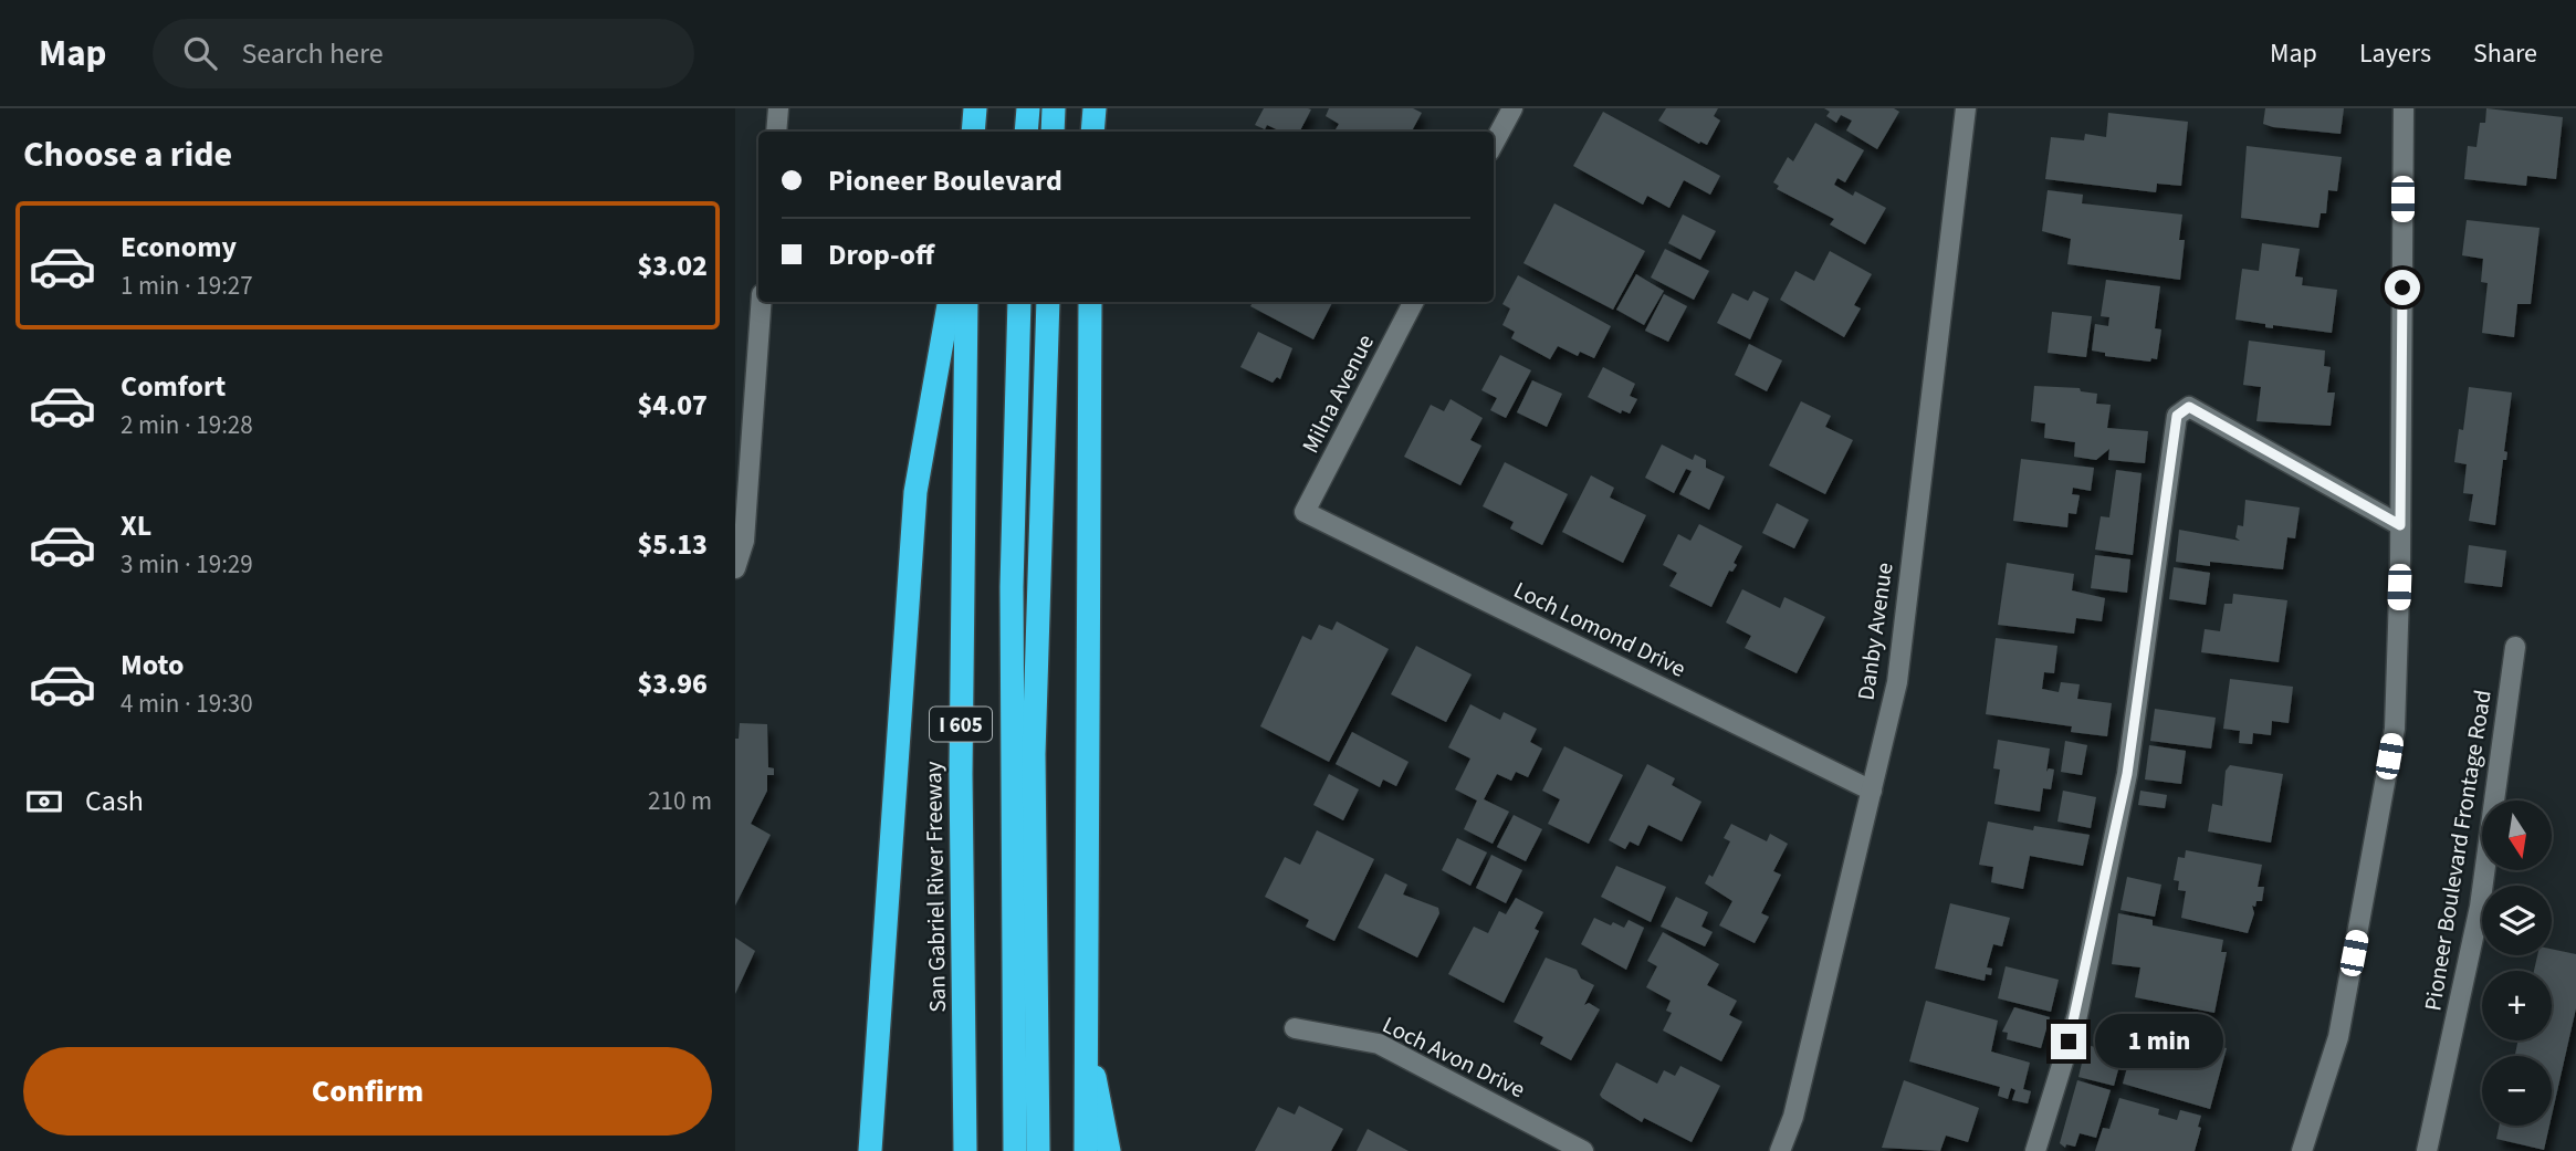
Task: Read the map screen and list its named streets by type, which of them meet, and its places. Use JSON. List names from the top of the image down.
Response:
{
  "streets": {
    "highway": ["I 605", "San Gabriel River Freeway"],
    "street": [
      "Milna Avenue",
      "Loch Lomond Drive",
      "Danby Avenue",
      "Pioneer Boulevard Frontage Road",
      "Loch Avon Drive"
    ]
  },
  "crossings": [
    ["Milna Avenue", "Loch Lomond Drive"],
    ["Loch Lomond Drive", "Danby Avenue"]
  ],
  "north": "bottom",
  "page": {
    "header": "Map",
    "search": "Search here",
    "nav": ["Map", "Layers", "Share"],
    "heading": "Choose a ride",
    "banner": ["Pioneer Boulevard", "Drop-off"],
    "list": [
      {
        "name": "Economy",
        "note": "1 min · 19:27",
        "value": "$3.02"
      },
      {
        "name": "Comfort",
        "note": "2 min · 19:28",
        "value": "$4.07"
      },
      {
        "name": "XL",
        "note": "3 min · 19:29",
        "value": "$5.13"
      },
      {
        "name": "Moto",
        "note": "4 min · 19:30",
        "value": "$3.96"
      }
    ],
    "pay": ["Cash", "210 m"],
    "map_buttons": ["+", "−"],
    "bubble": "1 min",
    "buttons": "Confirm"
  }
}
